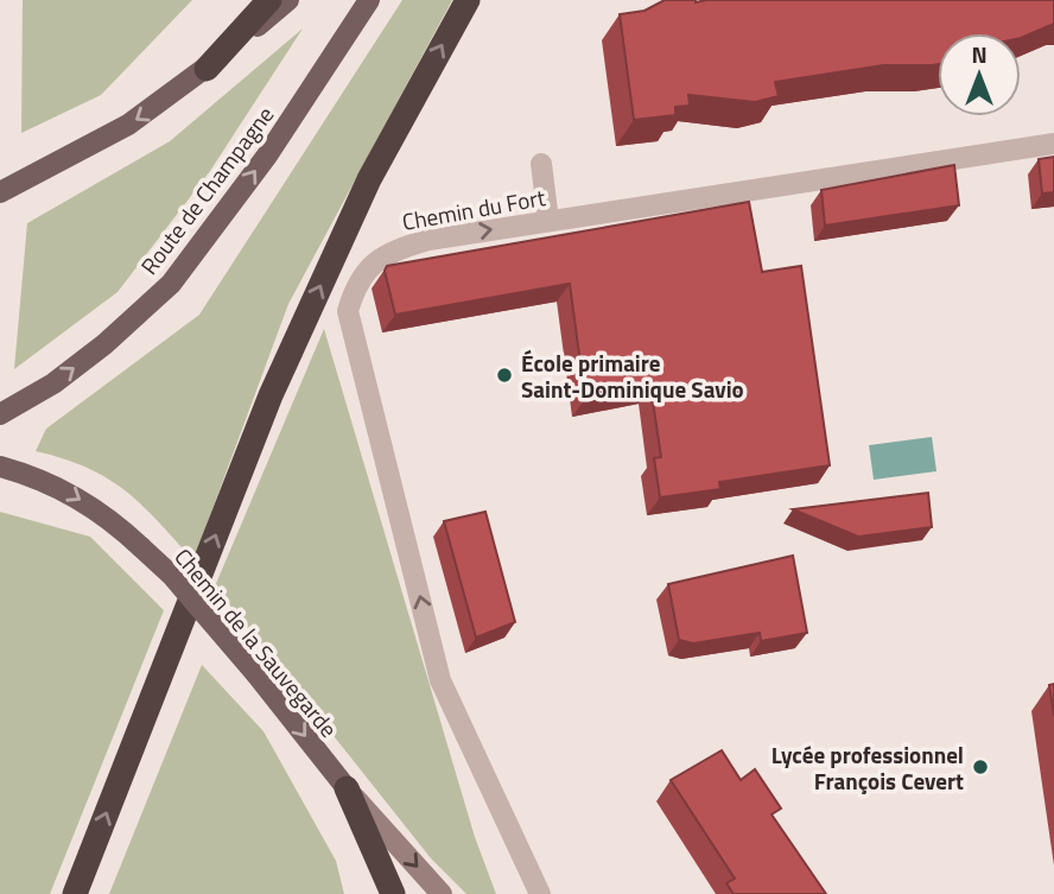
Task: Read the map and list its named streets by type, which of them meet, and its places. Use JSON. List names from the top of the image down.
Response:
{
  "streets": {
    "main road": ["Route de Champagne", "Chemin de la Sauvegarde"],
    "street": ["Chemin du Fort"]
  },
  "one_way": ["Chemin de la Sauvegarde"],
  "places": ["École primaire Saint-Dominique Savio", "Lycée professionnel François Cevert"],
  "north": "top"
}
